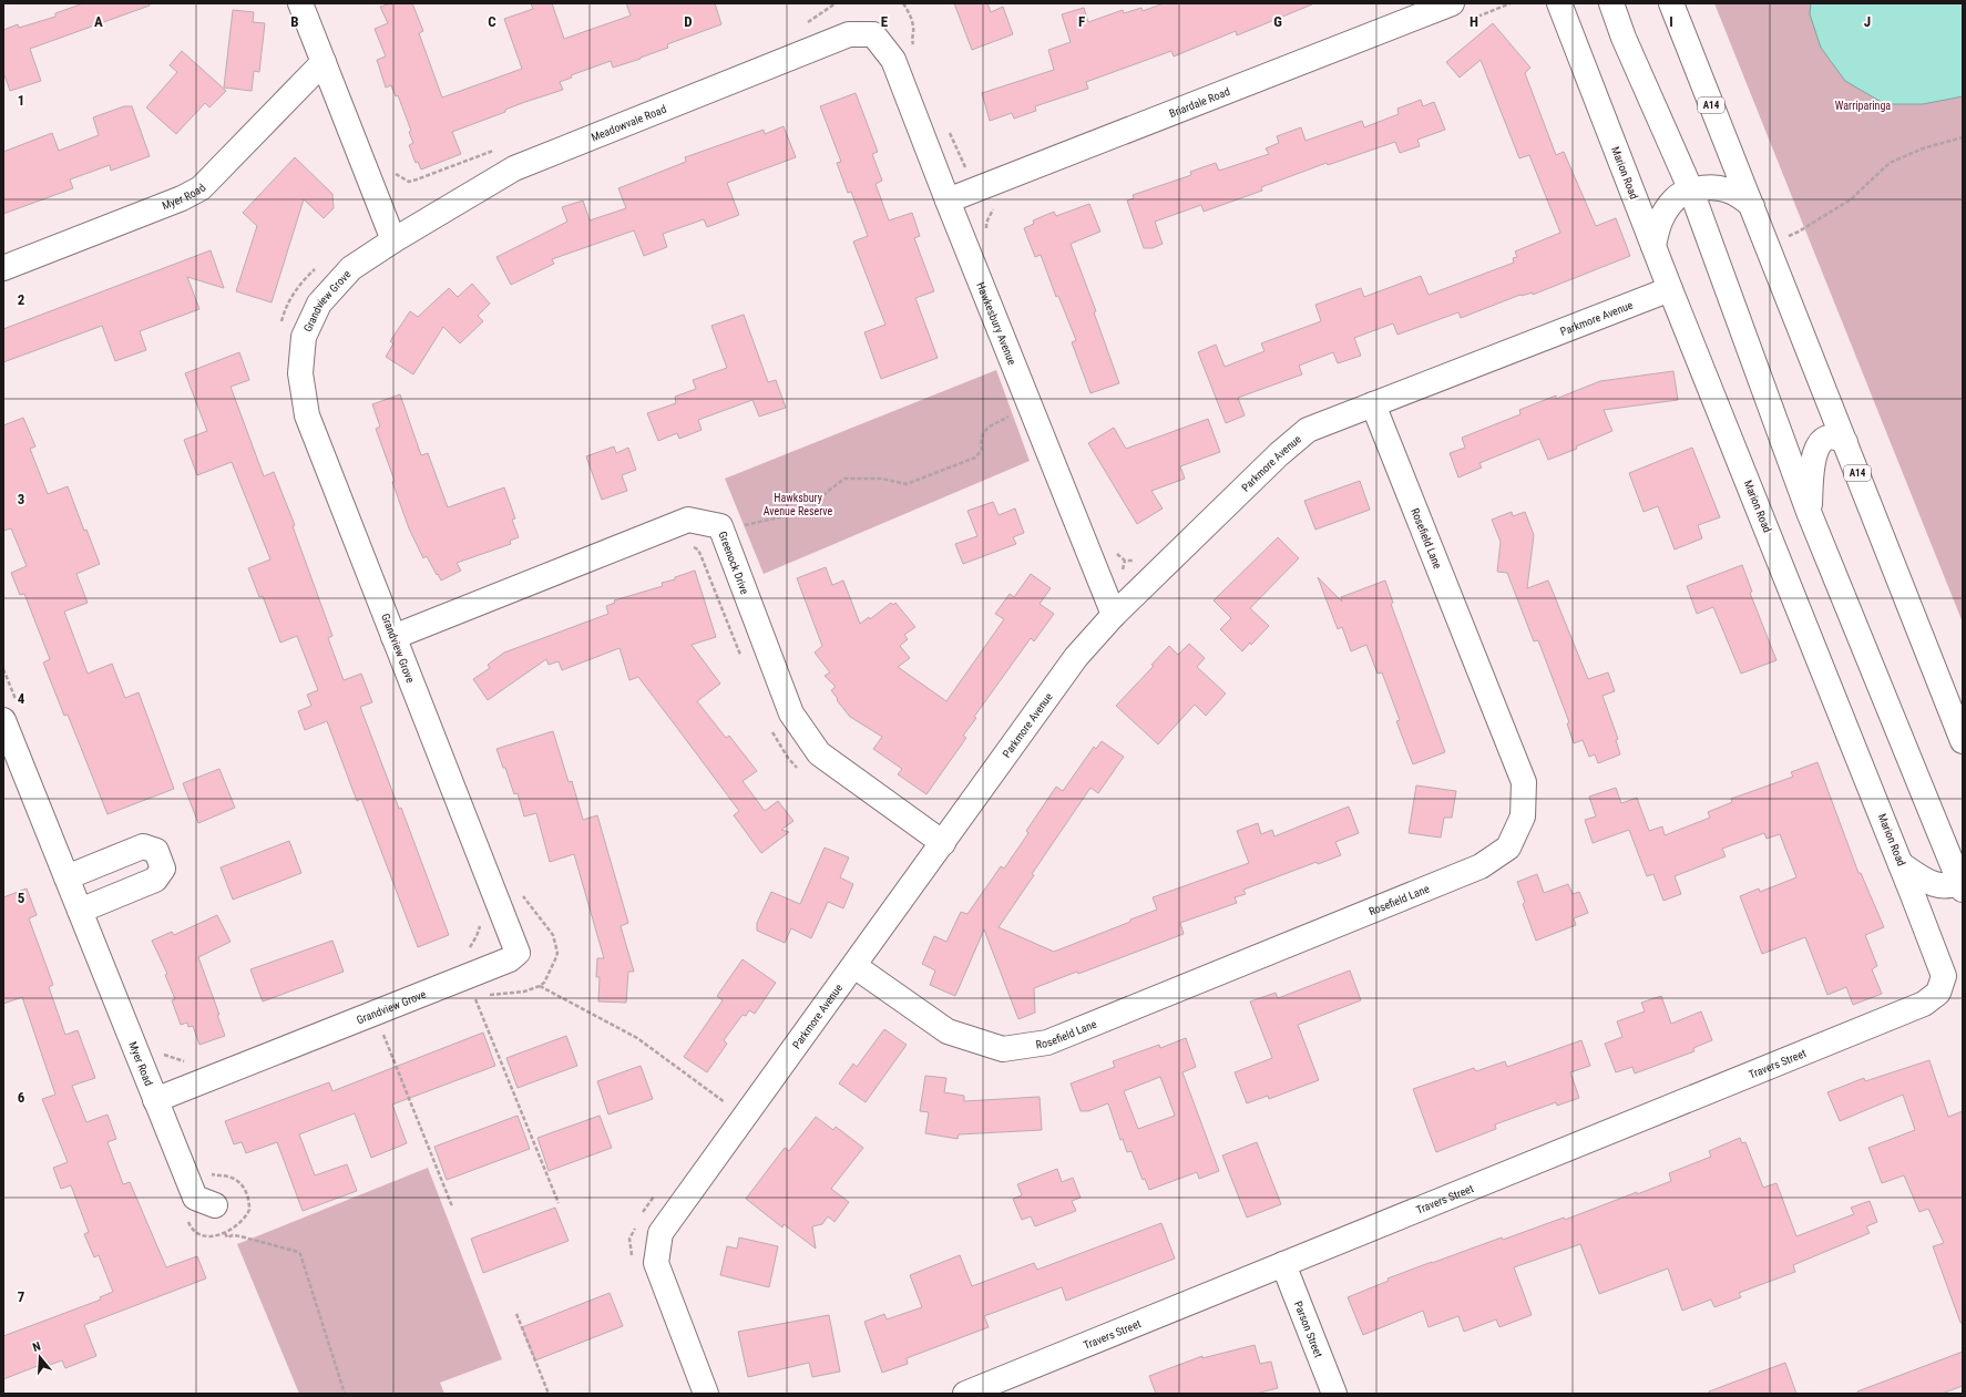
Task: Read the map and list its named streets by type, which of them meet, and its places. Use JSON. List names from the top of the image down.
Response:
{
  "streets": {
    "street": [
      "Briardale Road",
      "A14",
      "Meadowvale Road",
      "Marion Road",
      "Myer Road",
      "Grandview Grove",
      "Parkmore Avenue",
      "Hawkesbury Avenue",
      "Rosefield Lane",
      "Greenock Drive",
      "Travers Street",
      "Parson Street"
    ]
  },
  "crossings": [
    ["Briardale Road", "Hawkesbury Avenue"],
    ["Meadowvale Road", "Grandview Grove"],
    ["Meadowvale Road", "Hawkesbury Avenue"],
    ["Marion Road", "Parkmore Avenue"],
    ["Marion Road", "Travers Street"],
    ["Myer Road", "Grandview Grove"],
    ["Grandview Grove", "Greenock Drive"],
    ["Parkmore Avenue", "Hawkesbury Avenue"],
    ["Parkmore Avenue", "Rosefield Lane"],
    ["Parkmore Avenue", "Greenock Drive"],
    ["Travers Street", "Parson Street"]
  ],
  "parks": ["Warriparinga", "Hawksbury Avenue Reserve"],
  "north": "top",
  "grid": {
    "columns": [
      "A",
      "B",
      "C",
      "D",
      "E",
      "F",
      "G",
      "H",
      "I",
      "J"
    ],
    "rows": [
      "1",
      "2",
      "3",
      "4",
      "5",
      "6",
      "7"
    ]
  }
}
